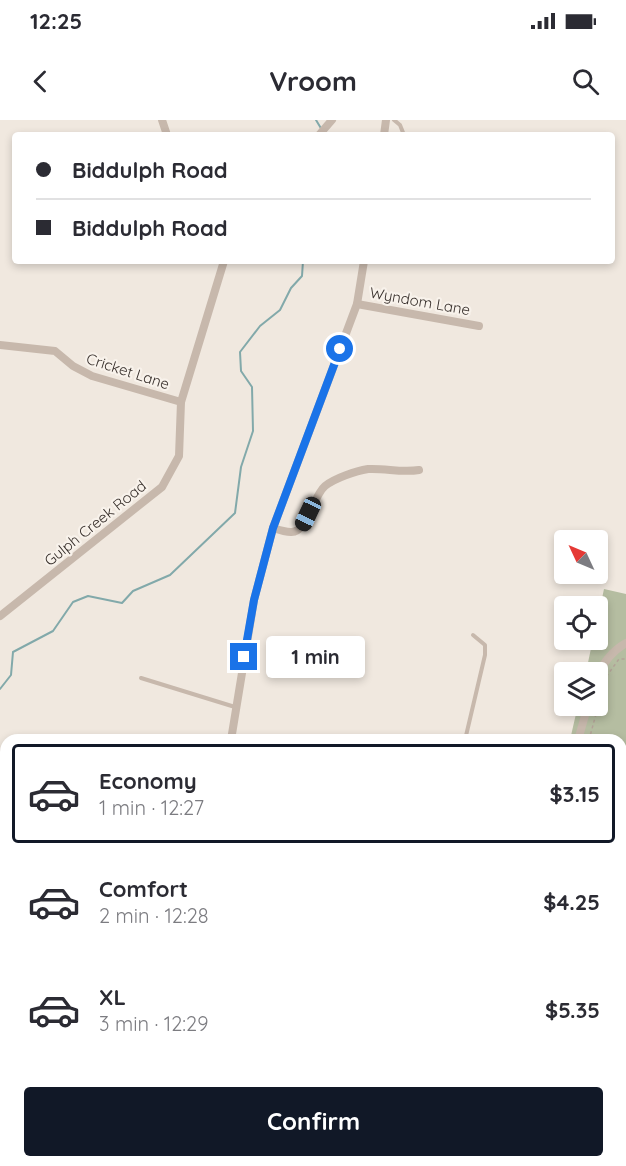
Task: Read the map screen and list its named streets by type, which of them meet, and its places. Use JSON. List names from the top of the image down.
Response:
{
  "streets": {
    "street": ["Wyndom Lane", "Cricket Lane", "Gulph Creek Road"]
  },
  "crossings": [
    ["Cricket Lane", "Gulph Creek Road"]
  ],
  "north": "top left",
  "page": {
    "status": "12:25",
    "header": "Vroom",
    "banner": ["Biddulph Road", "Biddulph Road"],
    "bubble": "1 min",
    "list": [
      {
        "name": "Economy",
        "note": "1 min · 12:27",
        "value": "$3.15"
      },
      {
        "name": "Comfort",
        "note": "2 min · 12:28",
        "value": "$4.25"
      },
      {
        "name": "XL",
        "note": "3 min · 12:29",
        "value": "$5.35"
      }
    ],
    "buttons": "Confirm"
  }
}
